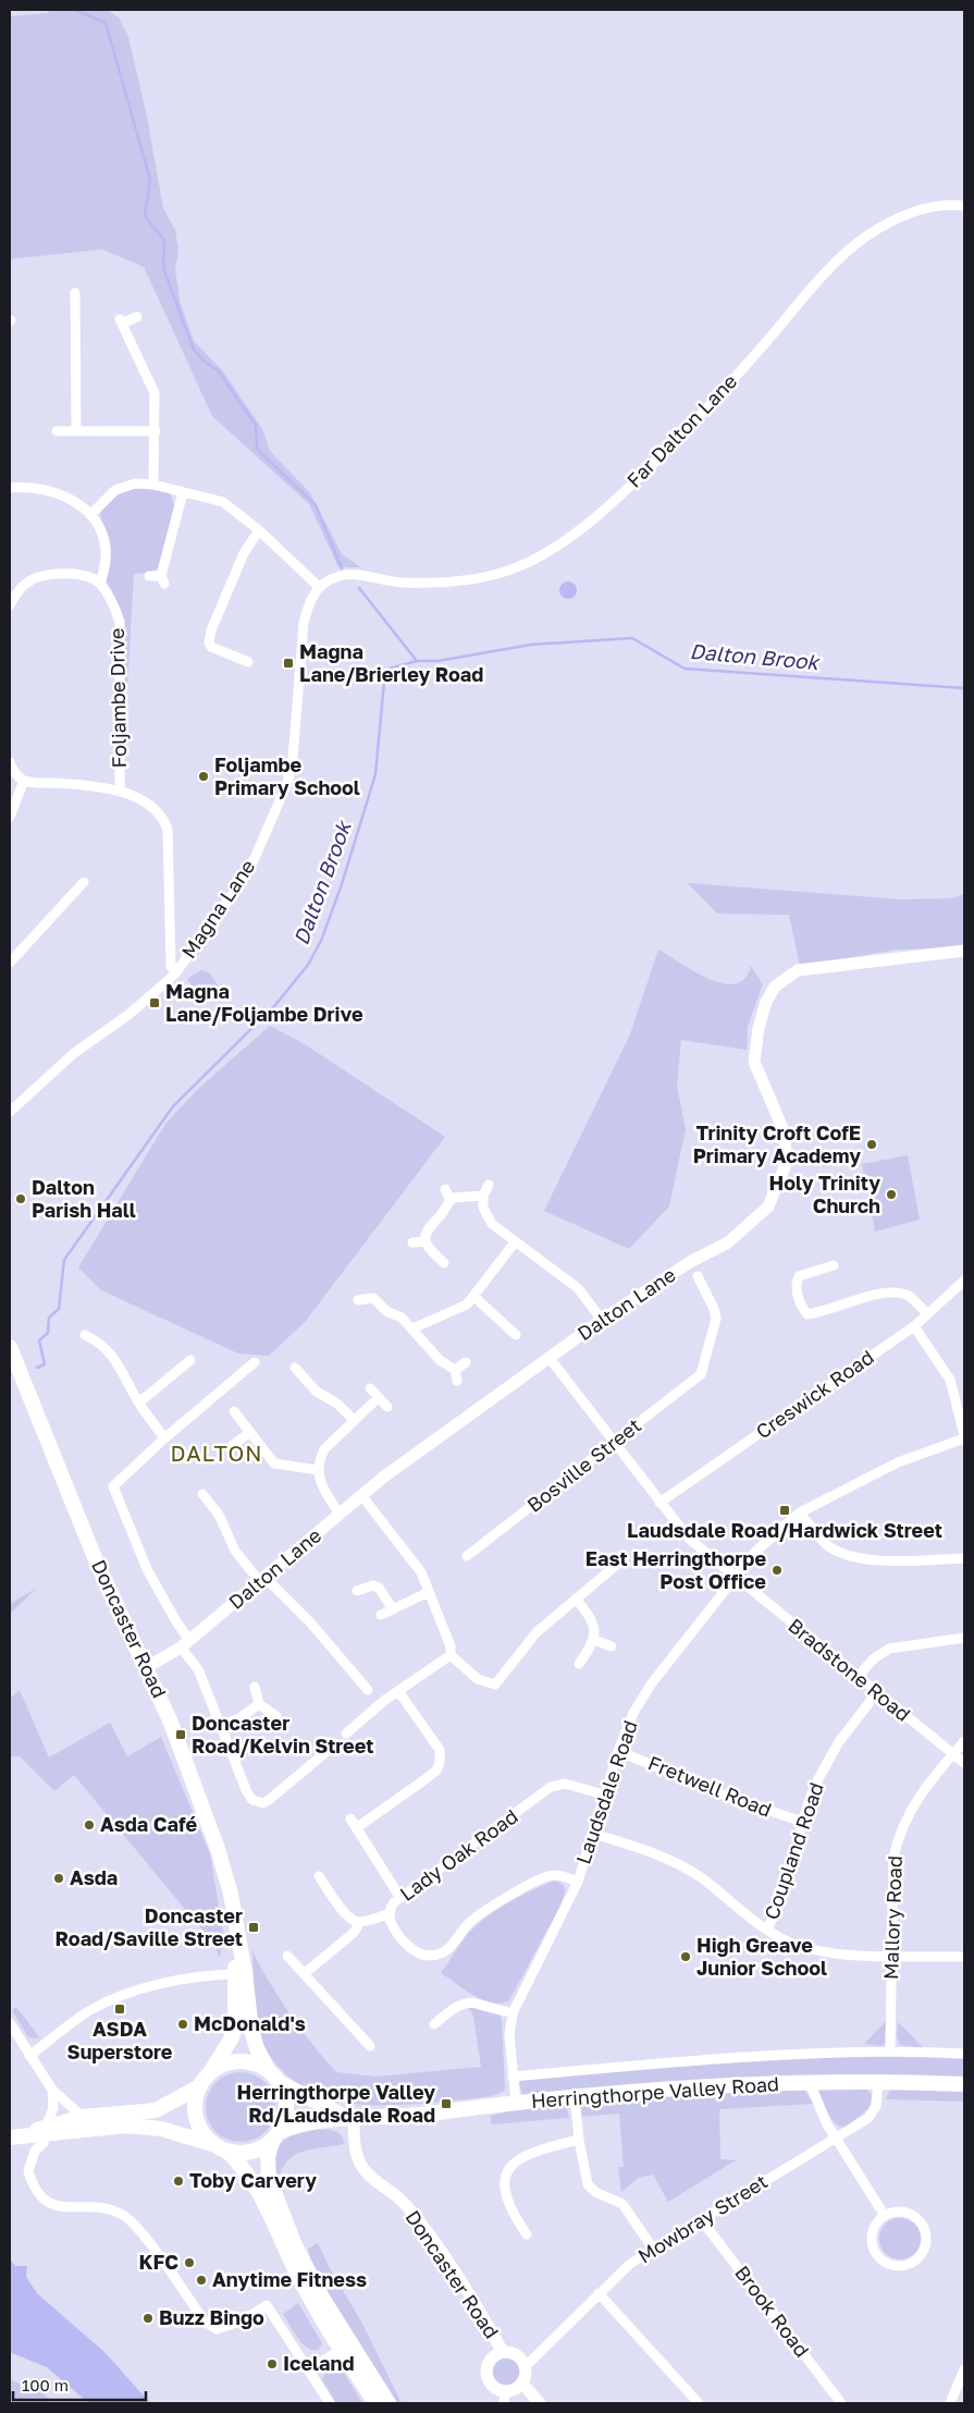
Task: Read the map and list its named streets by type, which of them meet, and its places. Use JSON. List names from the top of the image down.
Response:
{
  "streets": {
    "main road": ["Doncaster Road", "Herringthorpe Valley Road"],
    "street": [
      "Far Dalton Lane",
      "Foljambe Drive",
      "Magna Lane",
      "Dalton Lane",
      "Creswick Road",
      "Bosville Street",
      "Bradstone Road",
      "Fretwell Road",
      "Laudsdale Road",
      "Coupland Road",
      "Lady Oak Road",
      "Mallory Road",
      "Mowbray Street",
      "Brook Road"
    ]
  },
  "crossings": [
    ["Far Dalton Lane", "Magna Lane"],
    ["Foljambe Drive", "Magna Lane"],
    ["Dalton Lane", "Doncaster Road"],
    ["Dalton Lane", "Bradstone Road"],
    ["Creswick Road", "Bradstone Road"],
    ["Bosville Street", "Bradstone Road"],
    ["Doncaster Road", "Herringthorpe Valley Road"],
    ["Doncaster Road", "Mowbray Street"],
    ["Bradstone Road", "Laudsdale Road"],
    ["Bradstone Road", "Coupland Road"],
    ["Bradstone Road", "Mallory Road"],
    ["Fretwell Road", "Laudsdale Road"],
    ["Fretwell Road", "Coupland Road"],
    ["Laudsdale Road", "Lady Oak Road"],
    ["Laudsdale Road", "Herringthorpe Valley Road"],
    ["Mallory Road", "Herringthorpe Valley Road"],
    ["Herringthorpe Valley Road", "Mowbray Street"],
    ["Mowbray Street", "Brook Road"]
  ],
  "districts": ["DALTON"],
  "water": ["Dalton Brook"],
  "places": {
    "transit": [
      "Magna Lane/Brierley Road",
      "Magna Lane/Foljambe Drive",
      "Laudsdale Road/Hardwick Street",
      "Doncaster Road/Kelvin Street",
      "Doncaster Road/Saville Street",
      "ASDA Superstore",
      "Herringthorpe Valley Rd/Laudsdale Road"
    ],
    "other": [
      "Foljambe Primary School",
      "Trinity Croft CofE Primary Academy",
      "Holy Trinity Church",
      "Dalton Parish Hall",
      "East Herringthorpe Post Office",
      "Asda Café",
      "Asda",
      "High Greave Junior School",
      "McDonald's",
      "Toby Carvery",
      "KFC",
      "Anytime Fitness",
      "Buzz Bingo",
      "Iceland"
    ]
  },
  "scale_bar": "100 m"
}
